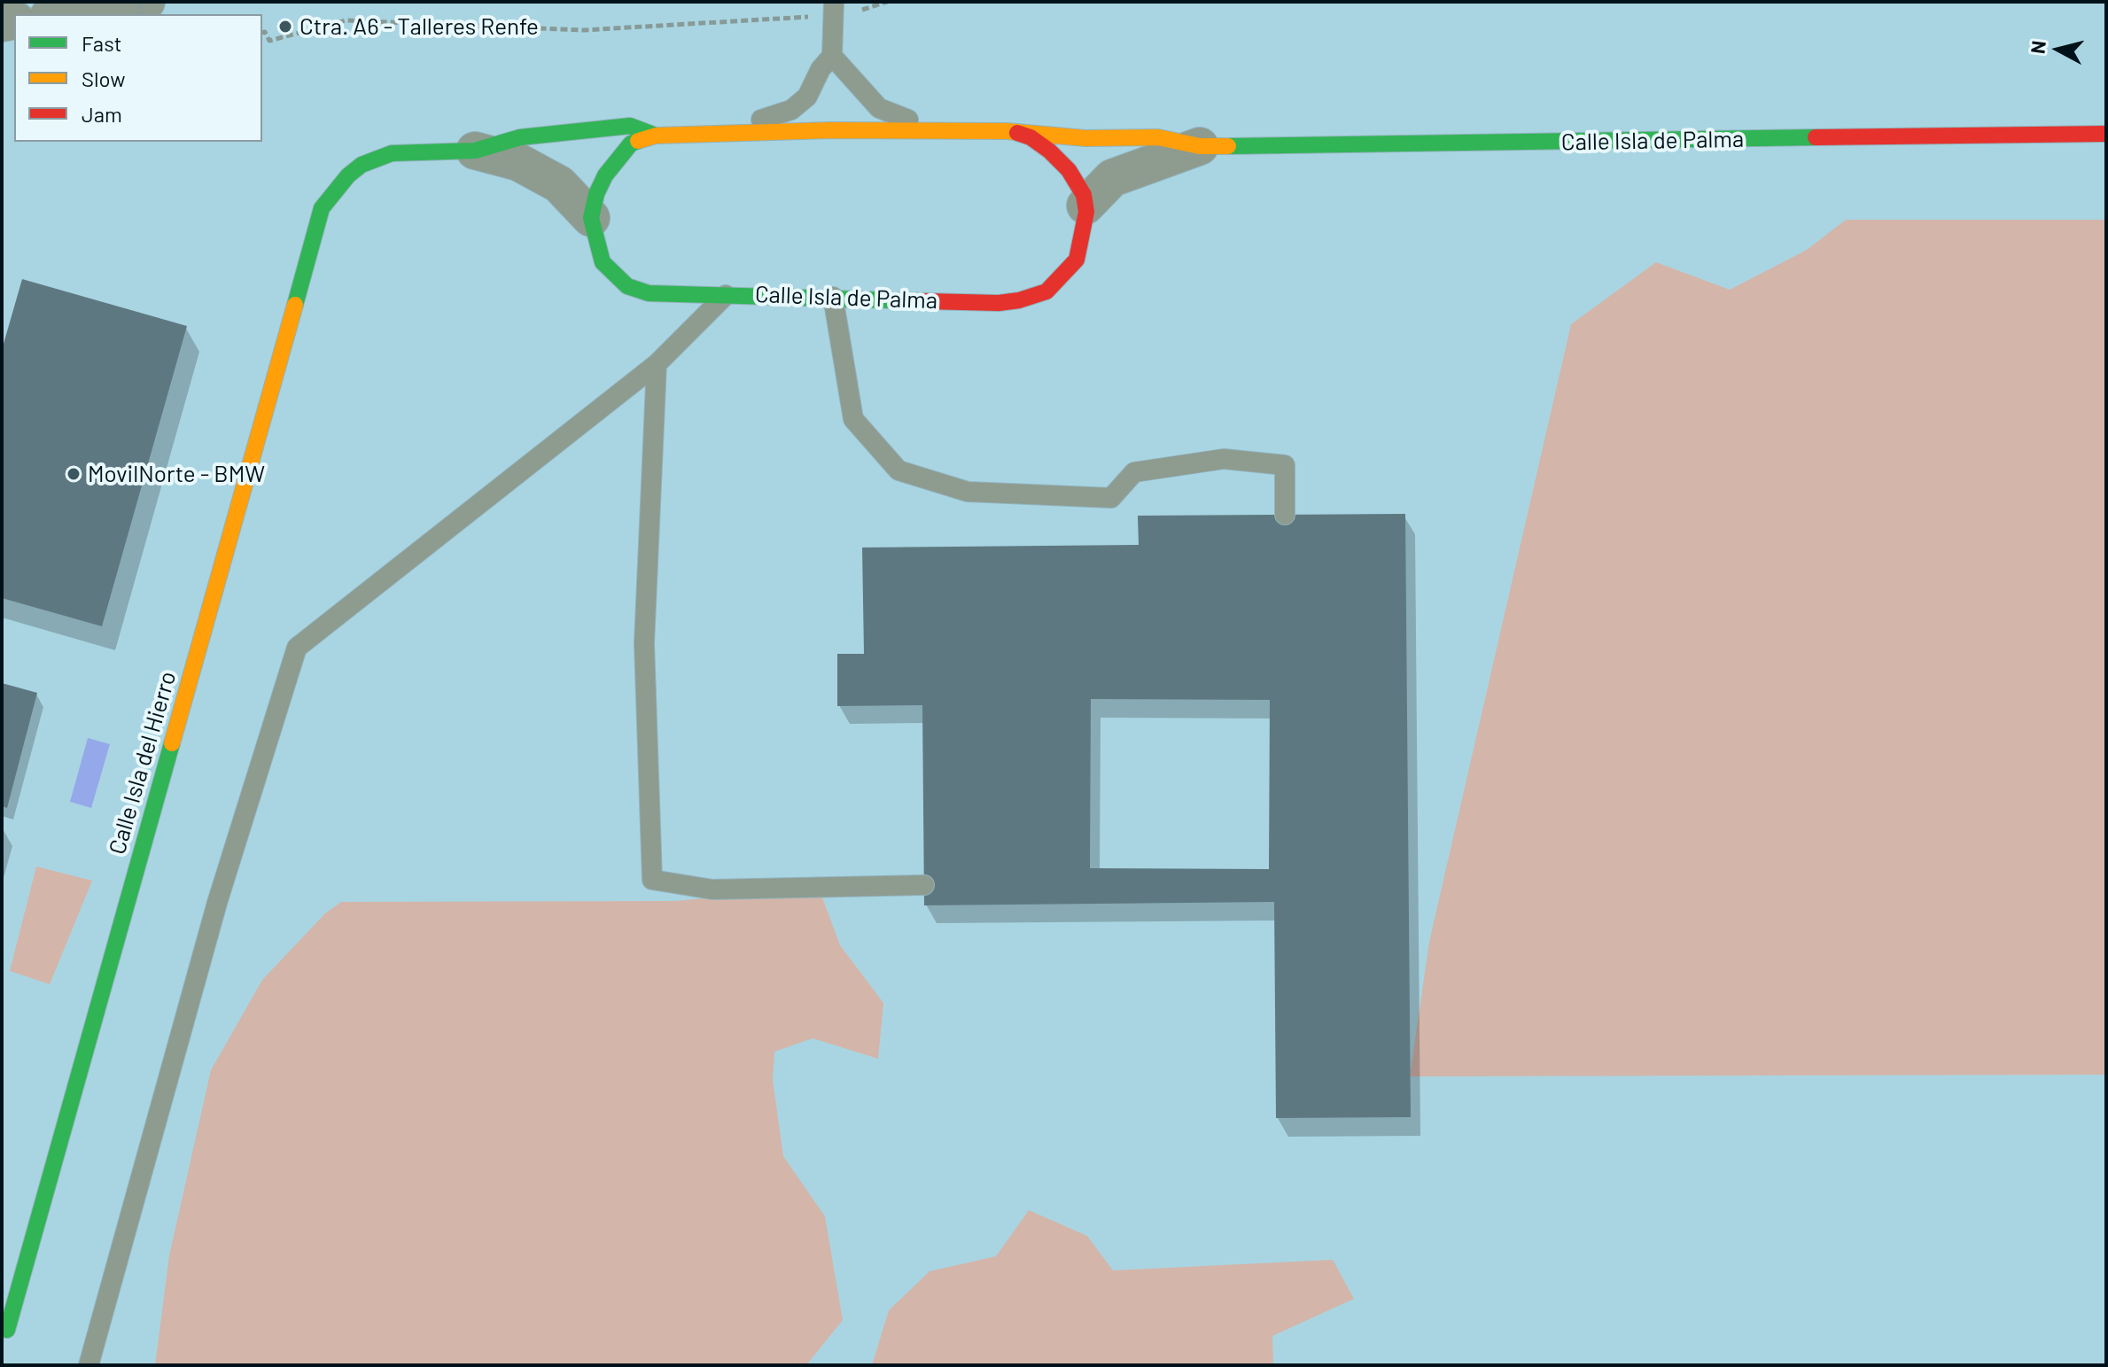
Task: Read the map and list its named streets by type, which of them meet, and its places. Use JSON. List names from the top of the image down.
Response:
{
  "streets": {
    "street": ["Calle Isla de Palma", "Calle Isla del Hierro"]
  },
  "crossings": [
    ["Calle Isla de Palma", "Calle Isla del Hierro"]
  ],
  "places": ["Ctra. A6 - Talleres Renfe", "MovilNorte - BMW"],
  "legend": ["Fast", "Slow", "Jam"],
  "north": "left"
}
